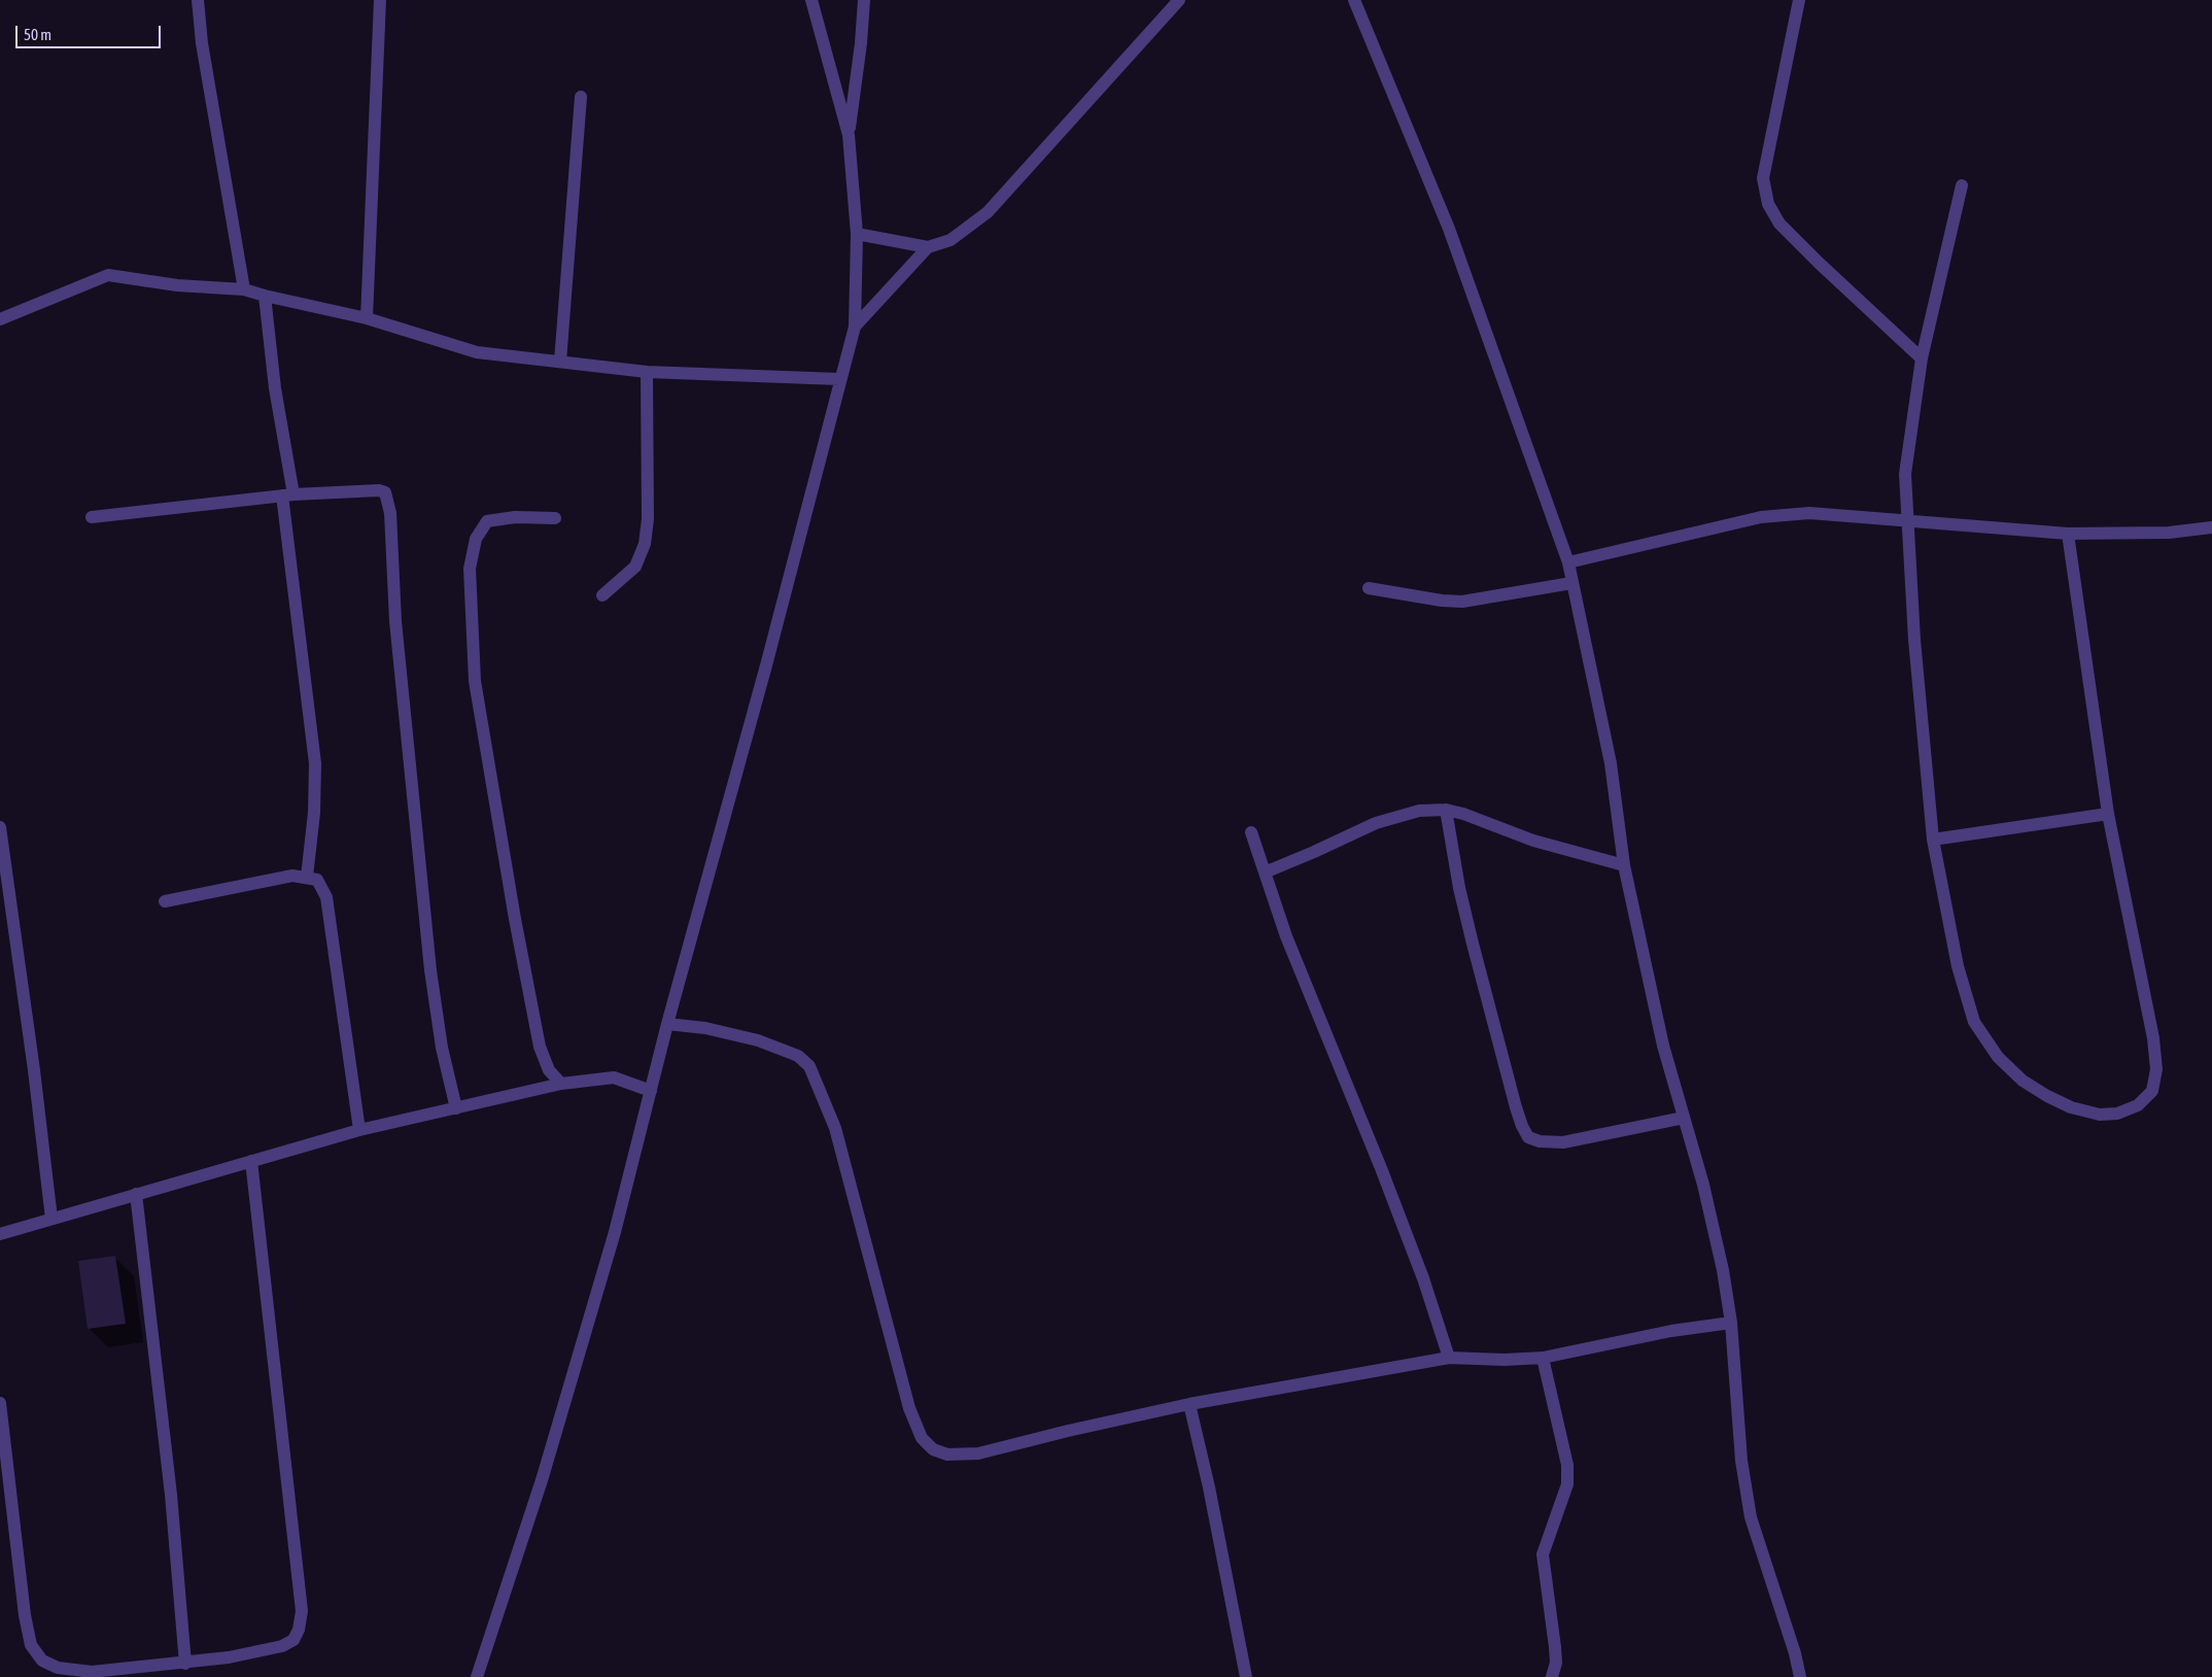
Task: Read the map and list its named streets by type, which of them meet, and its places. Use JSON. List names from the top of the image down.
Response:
{
  "scale_bar": "50 m"
}
